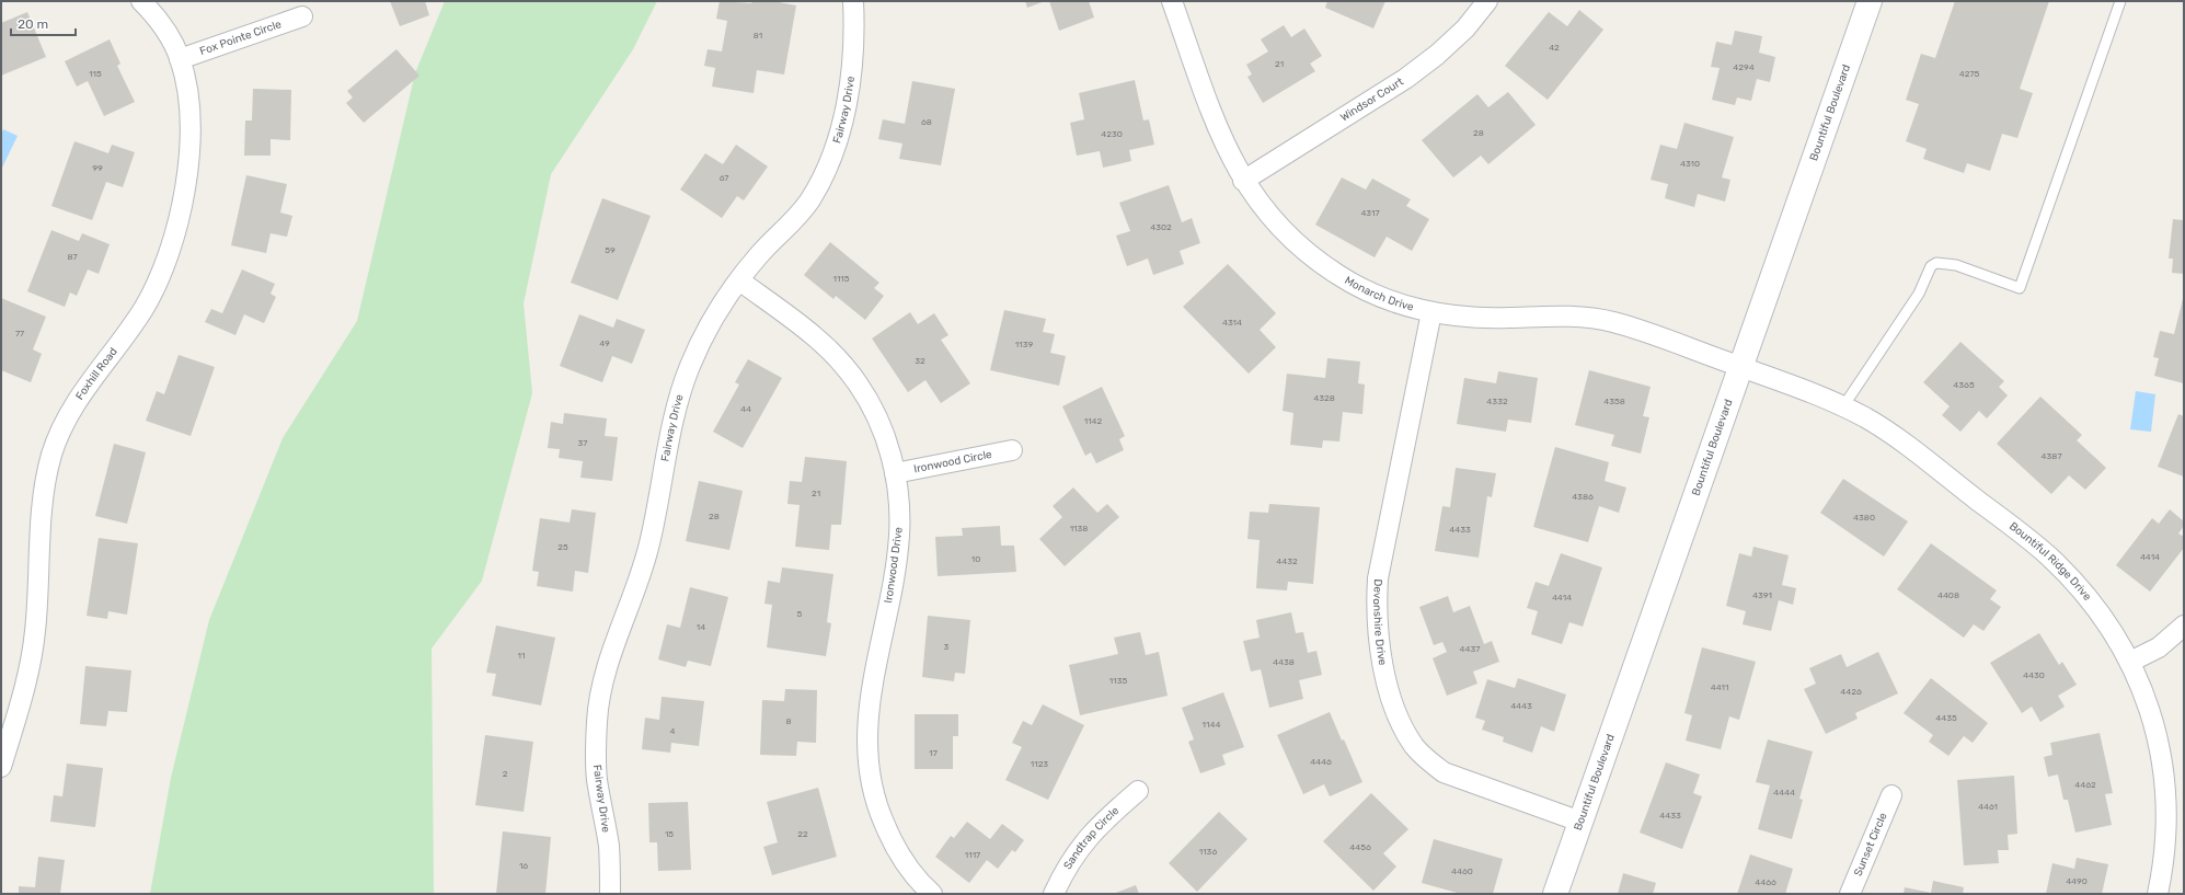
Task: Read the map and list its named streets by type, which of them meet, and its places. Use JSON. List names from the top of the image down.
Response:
{
  "streets": {
    "main road": ["Bountiful Boulevard"],
    "street": [
      "Fox Pointe Circle",
      "Windsor Court",
      "Fairway Drive",
      "Monarch Drive",
      "Foxhill Road",
      "Ironwood Circle",
      "Bountiful Ridge Drive",
      "Ironwood Drive",
      "Devonshire Drive",
      "Sandtrap Circle",
      "Sunset Circle"
    ]
  },
  "crossings": [
    ["Fox Pointe Circle", "Foxhill Road"],
    ["Windsor Court", "Monarch Drive"],
    ["Fairway Drive", "Ironwood Drive"],
    ["Bountiful Boulevard", "Monarch Drive"],
    ["Bountiful Boulevard", "Bountiful Ridge Drive"],
    ["Bountiful Boulevard", "Devonshire Drive"],
    ["Monarch Drive", "Bountiful Ridge Drive"],
    ["Monarch Drive", "Devonshire Drive"],
    ["Ironwood Circle", "Ironwood Drive"]
  ],
  "house_numbers": [
    "81",
    "42",
    "21",
    "4294",
    "115",
    "4275",
    "68",
    "28",
    "4230",
    "4310",
    "99",
    "67",
    "4317",
    "4302",
    "59",
    "87",
    "1115",
    "4314",
    "77",
    "49",
    "1139",
    "32",
    "4365",
    "4328",
    "4332",
    "4358",
    "44",
    "1142",
    "37",
    "4387",
    "21",
    "4386",
    "28",
    "4380",
    "1138",
    "4433",
    "25",
    "4414",
    "10",
    "4432",
    "4391",
    "4408",
    "4414",
    "5",
    "14",
    "3",
    "4437",
    "11",
    "4438",
    "4430",
    "1135",
    "4411",
    "4426",
    "4443",
    "4435",
    "8",
    "1144",
    "4",
    "17",
    "4446",
    "1123",
    "2",
    "4462",
    "4444",
    "4461",
    "4433",
    "15",
    "22",
    "4456",
    "1136",
    "1117",
    "16",
    "4460",
    "4490",
    "4466"
  ],
  "scale_bar": "20 m"
}
